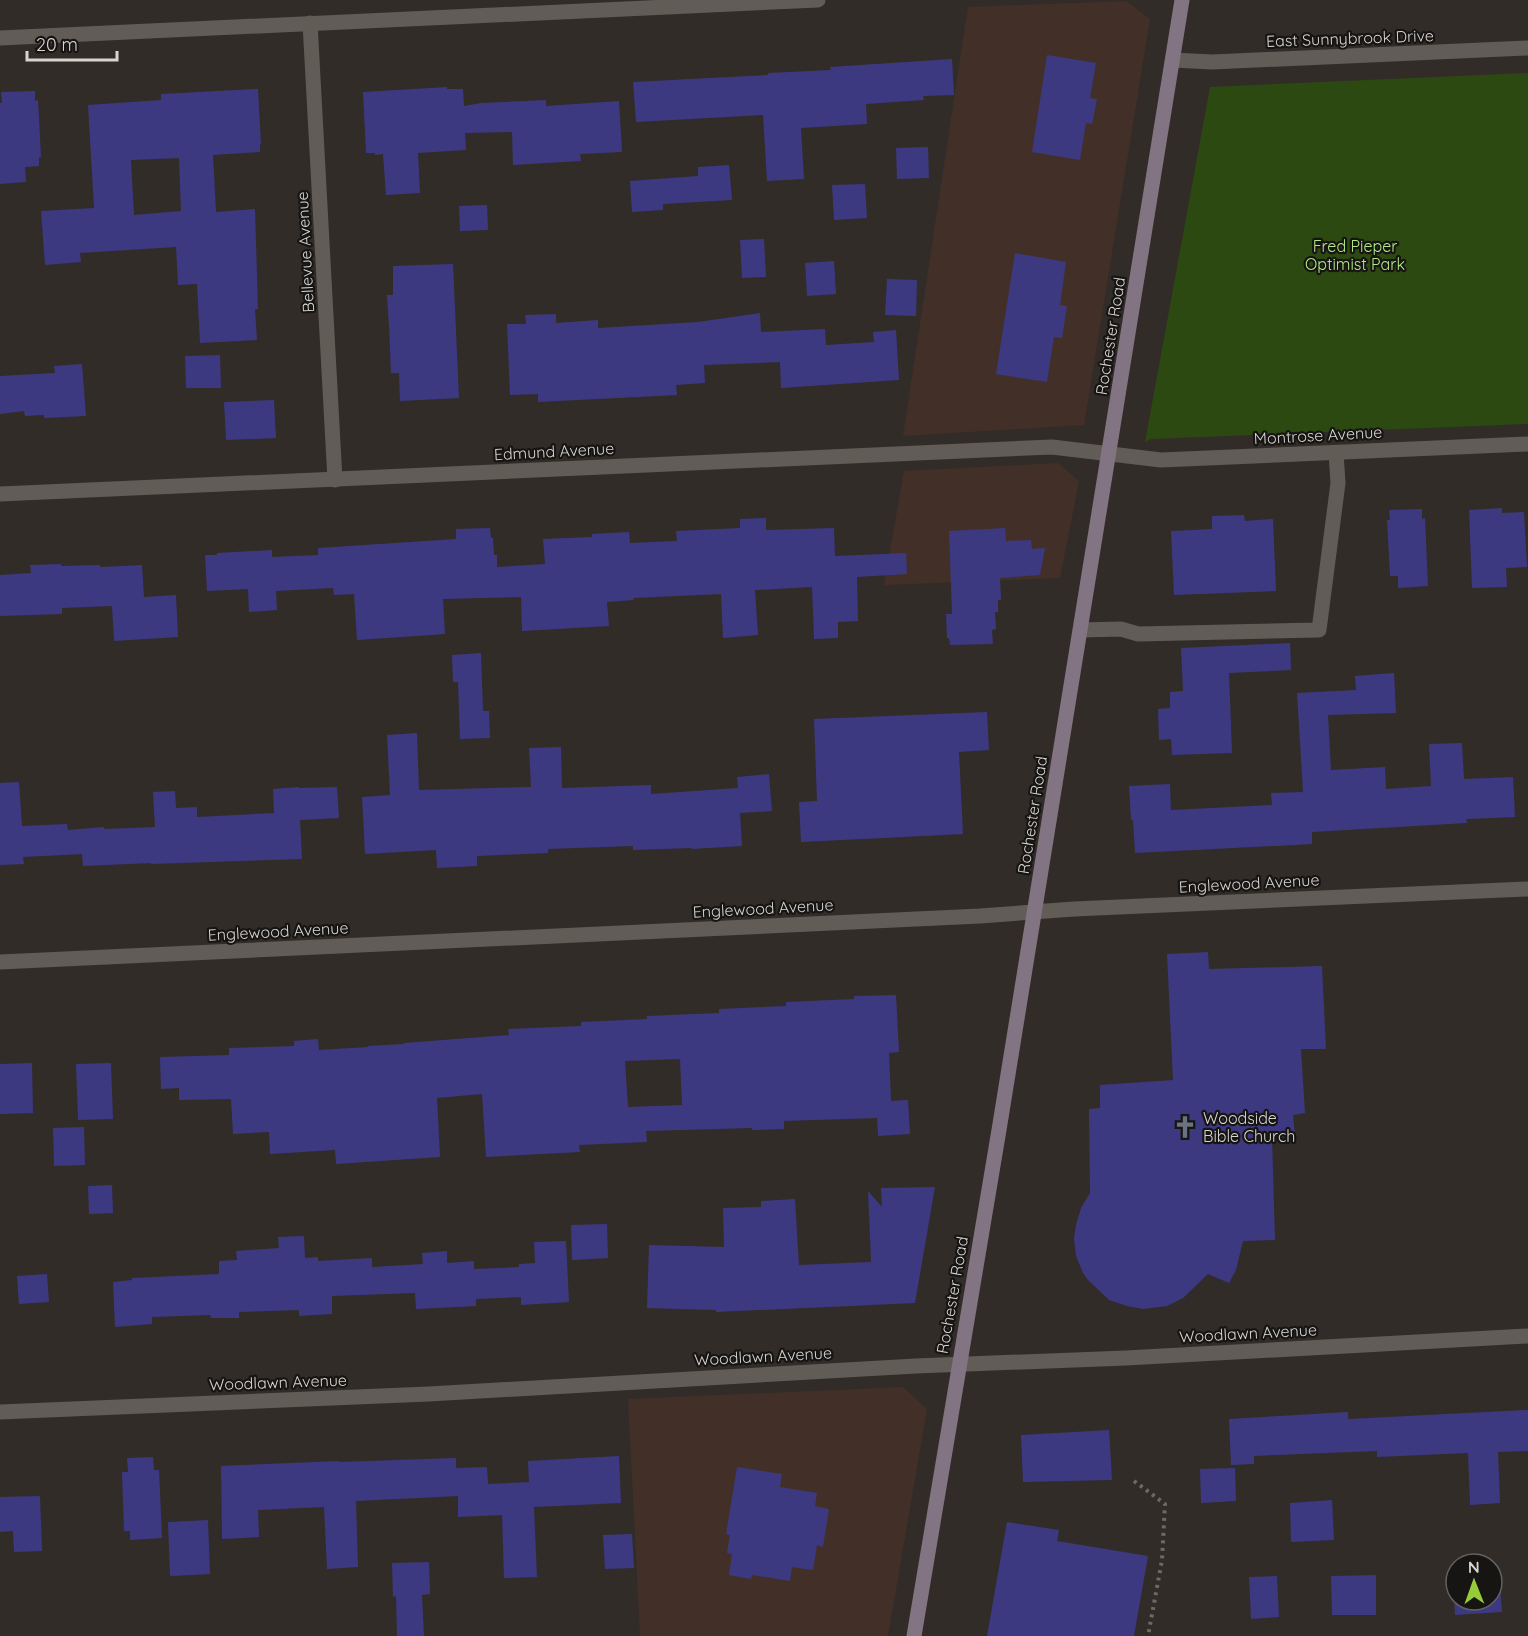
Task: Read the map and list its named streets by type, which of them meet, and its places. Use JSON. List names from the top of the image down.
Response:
{
  "streets": {
    "main road": ["Rochester Road"],
    "street": [
      "East Sunnybrook Drive",
      "Bellevue Avenue",
      "Montrose Avenue",
      "Edmund Avenue",
      "Englewood Avenue",
      "Woodlawn Avenue"
    ]
  },
  "crossings": [
    ["East Sunnybrook Drive", "Rochester Road"],
    ["Bellevue Avenue", "Edmund Avenue"],
    ["Rochester Road", "Montrose Avenue"],
    ["Rochester Road", "Edmund Avenue"],
    ["Rochester Road", "Englewood Avenue"],
    ["Rochester Road", "Woodlawn Avenue"],
    ["Montrose Avenue", "Edmund Avenue"]
  ],
  "parks": ["Fred Pieper Optimist Park"],
  "places": {
    "church": ["Woodside Bible Church"]
  },
  "scale_bar": "20 m",
  "north": "top"
}
